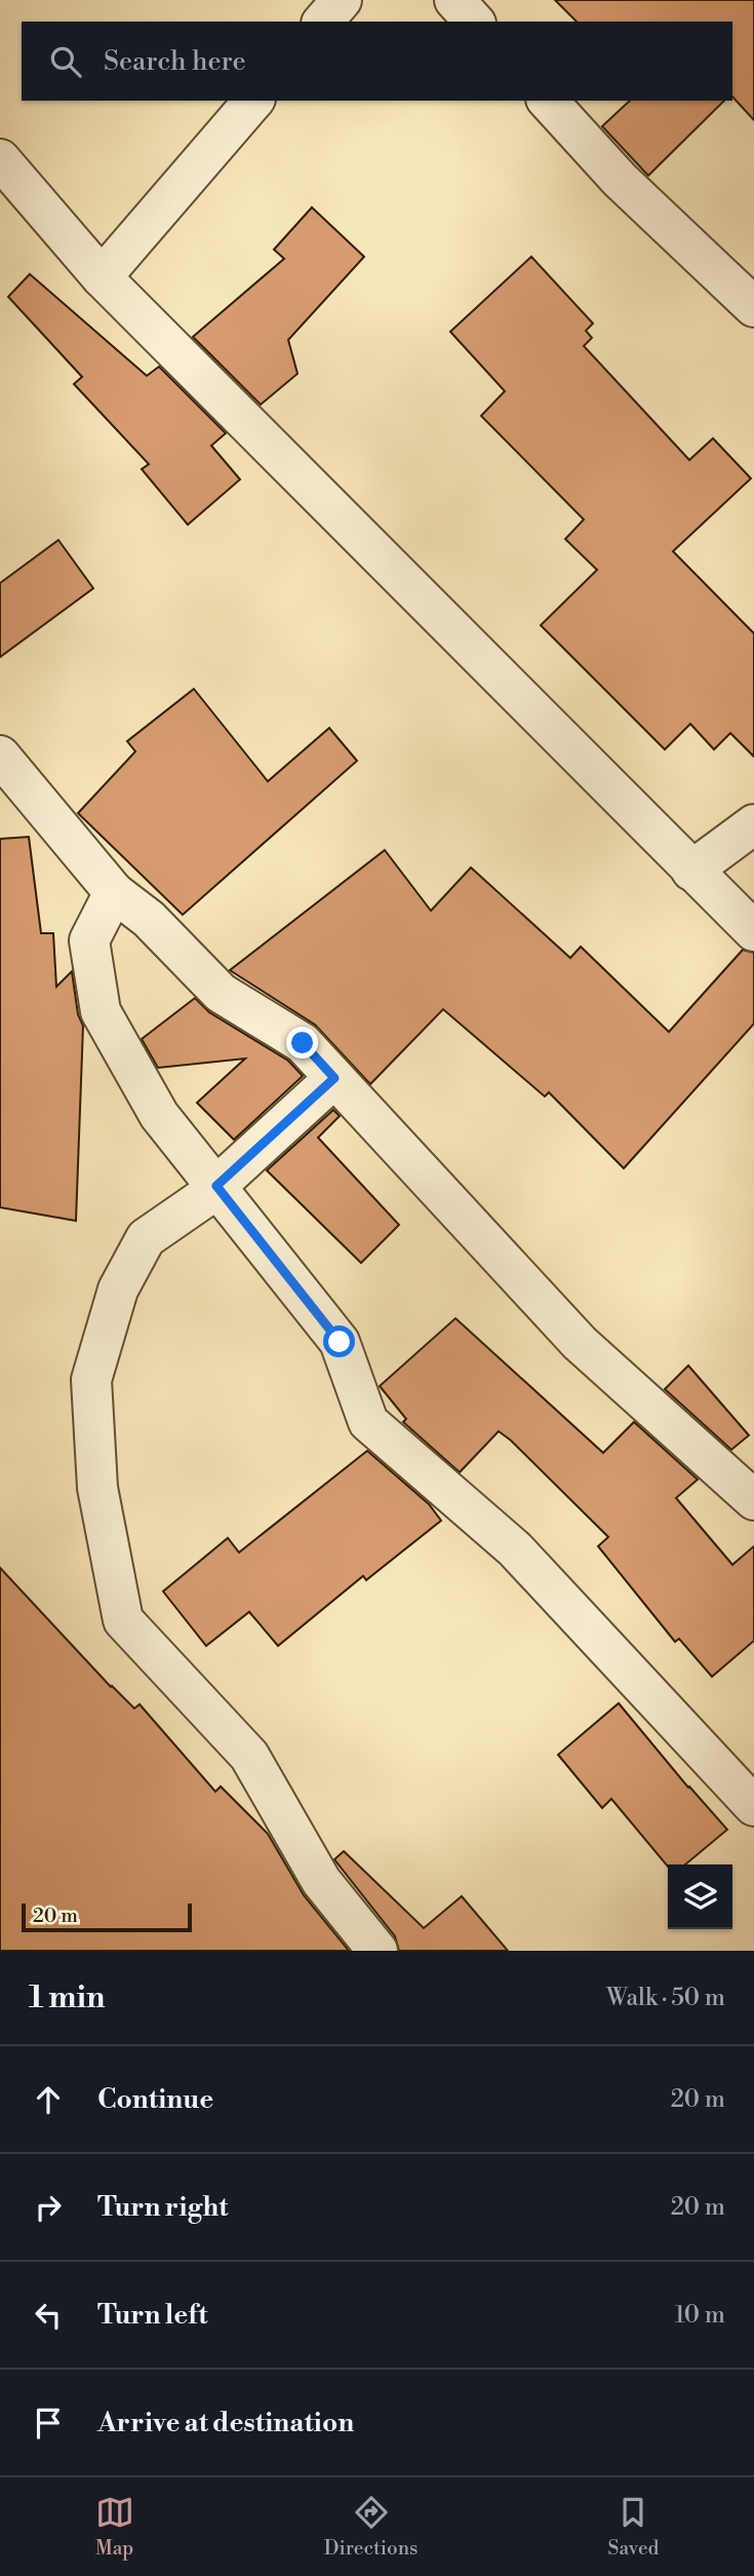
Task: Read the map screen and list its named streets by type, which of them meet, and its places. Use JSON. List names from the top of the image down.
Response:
{
  "scale_bar": "20 m",
  "page": {
    "search": "Search here",
    "scale": "20 m",
    "heading": ["1 min", "Walk · 50 m"],
    "list": [
      ["Continue", "20 m"],
      ["Turn right", "20 m"],
      ["Turn left", "10 m"],
      "Arrive at destination"
    ],
    "nav": ["Map", "Directions", "Saved"]
  }
}
